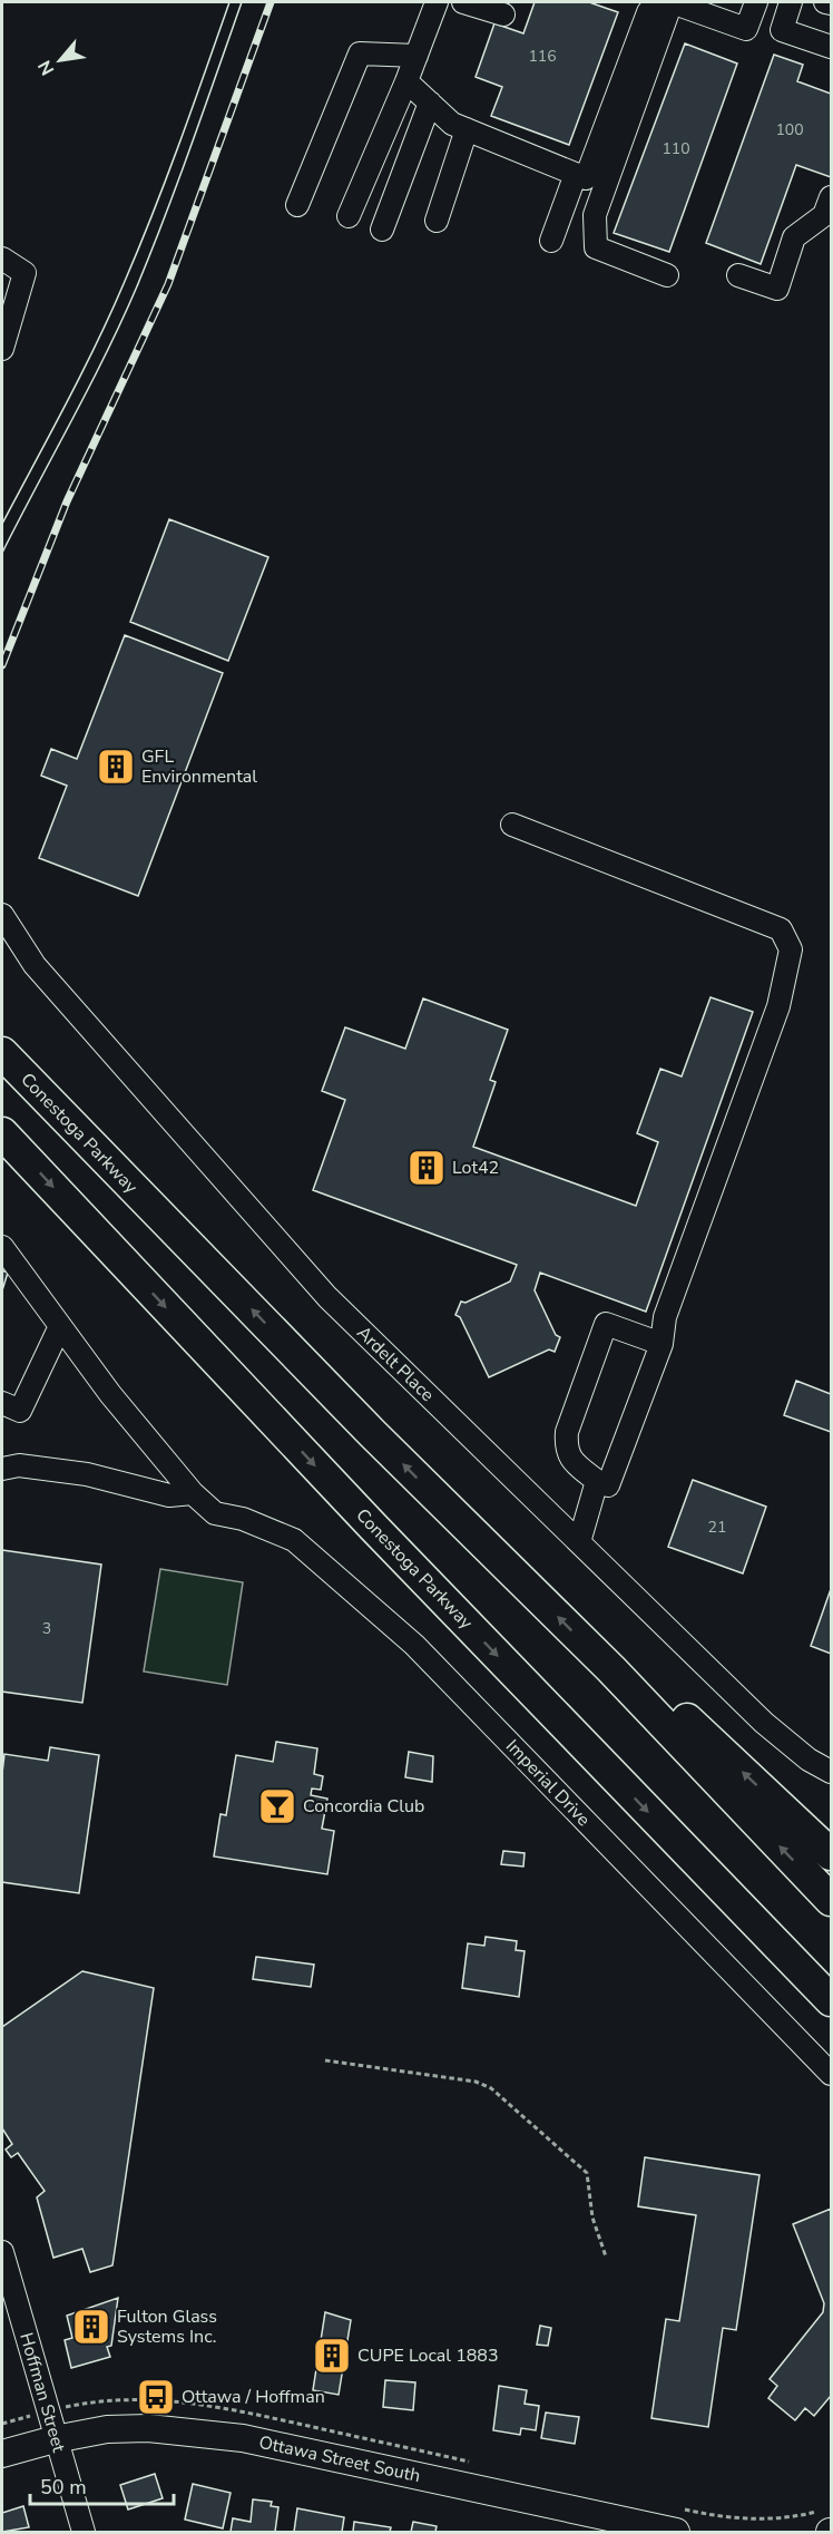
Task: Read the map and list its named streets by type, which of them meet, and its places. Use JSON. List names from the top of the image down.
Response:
{
  "streets": {
    "highway": ["Conestoga Parkway"],
    "main road": ["Ottawa Street South"],
    "street": ["Ardelt Place", "Imperial Drive", "Hoffman Street"]
  },
  "crossings": [
    ["Hoffman Street", "Ottawa Street South"]
  ],
  "places": {
    "building": [
      "GFL Environmental",
      "Lot42",
      "Fulton Glass Systems Inc.",
      "CUPE Local 1883"
    ],
    "bar": ["Concordia Club"],
    "bus stop": ["Ottawa / Hoffman"]
  },
  "house_numbers": [
    "116",
    "100",
    "110",
    "21",
    "3"
  ],
  "scale_bar": "50 m",
  "north": "bottom left"
}
